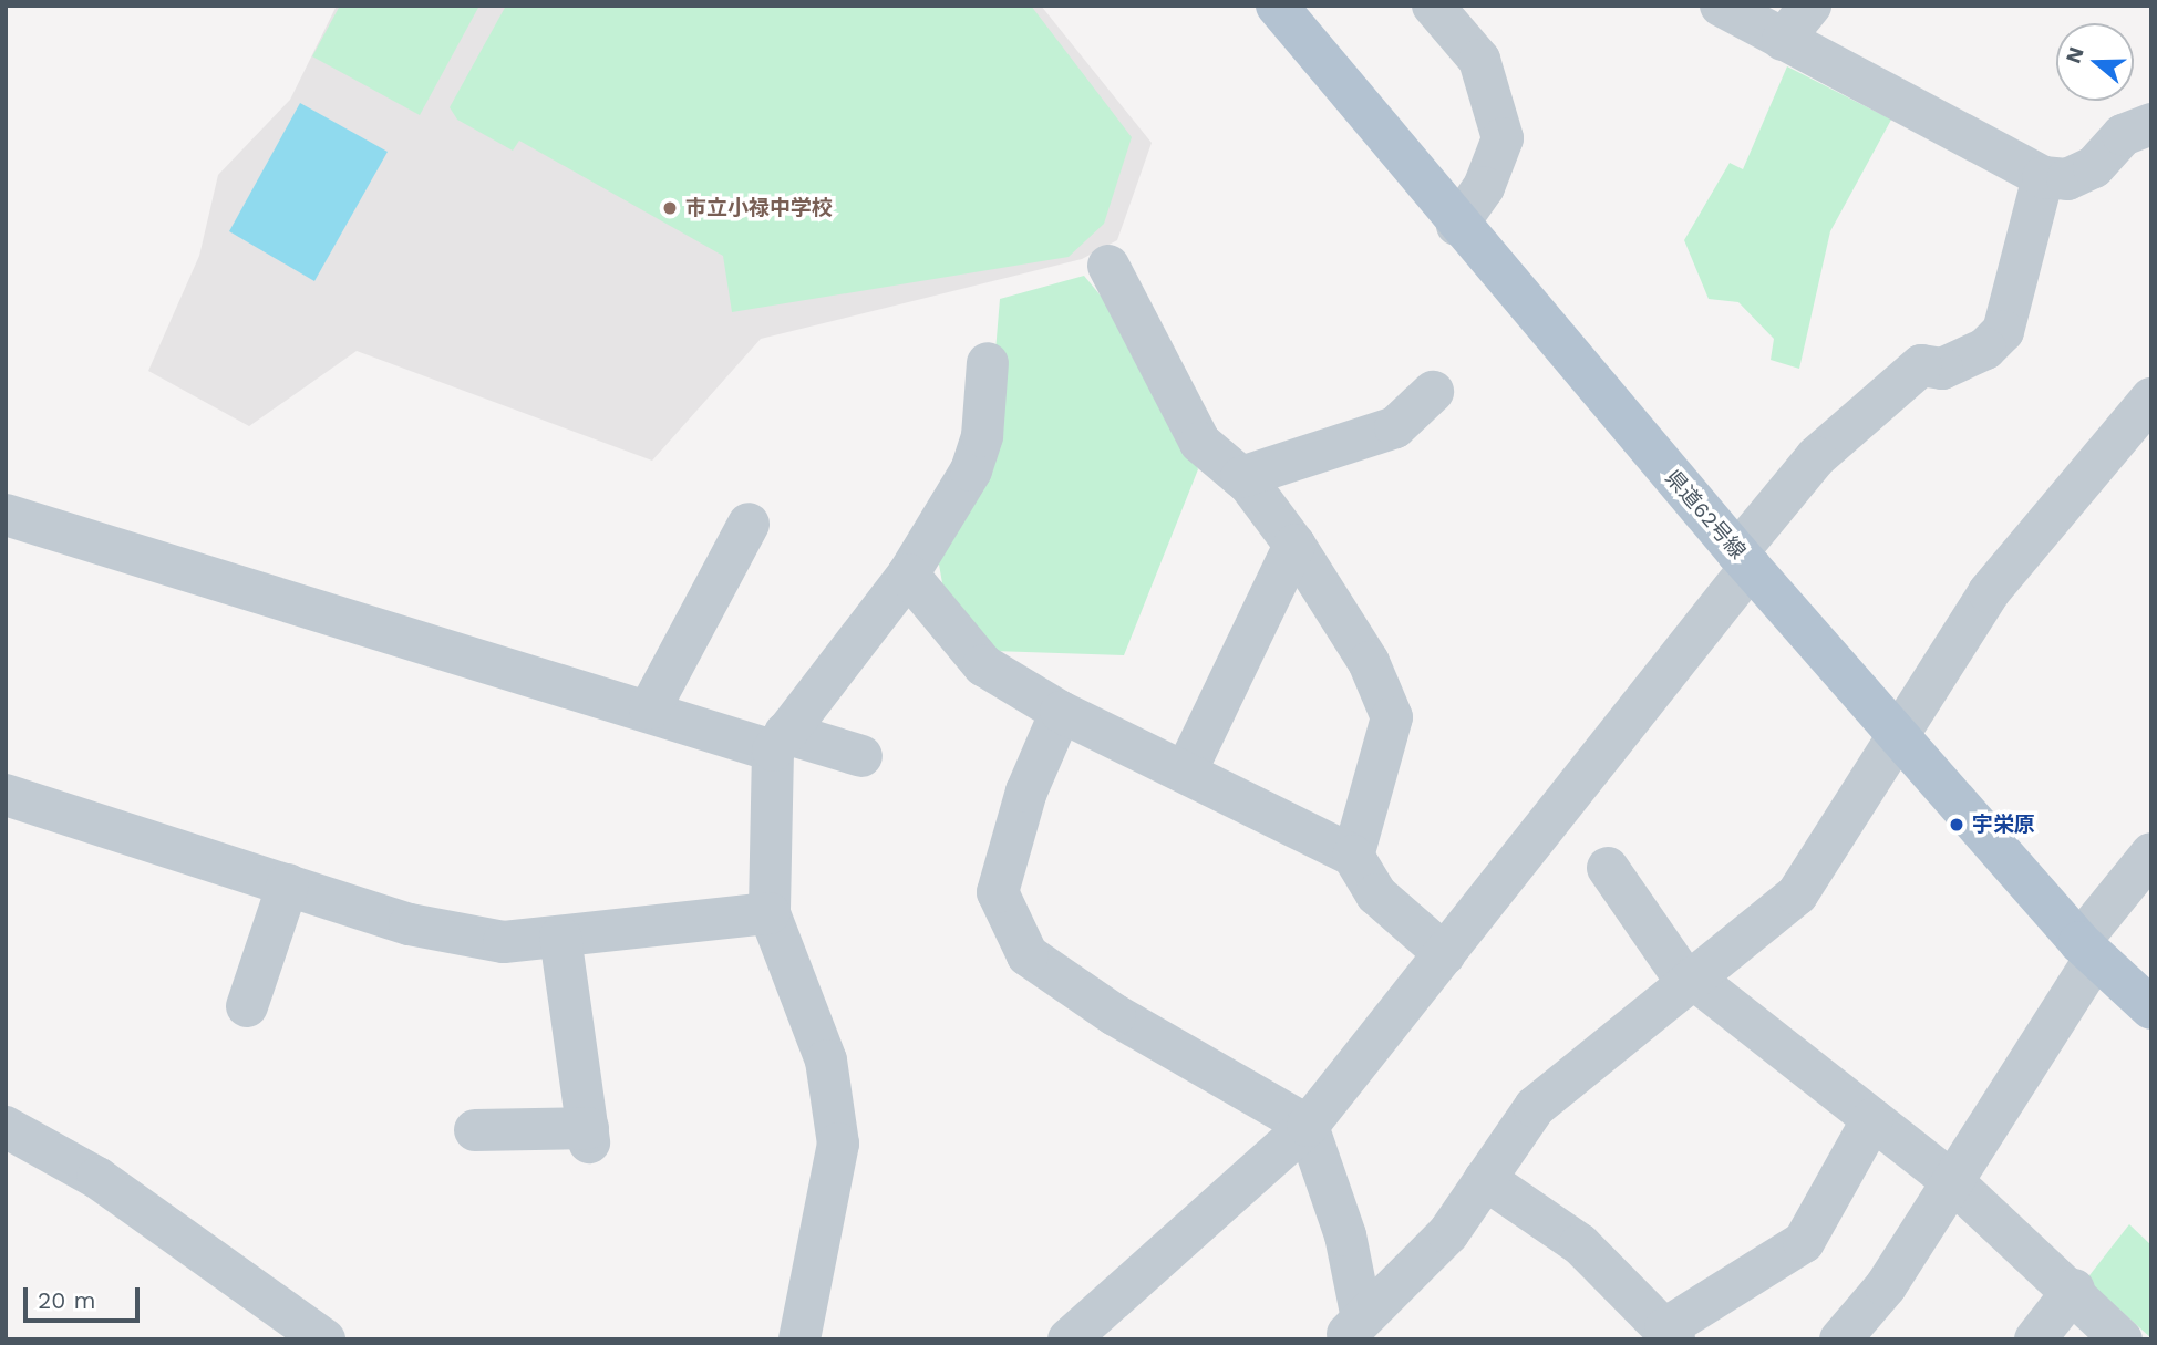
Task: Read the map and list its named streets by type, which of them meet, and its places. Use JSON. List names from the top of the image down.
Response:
{
  "streets": {
    "main road": ["県道62号線"]
  },
  "places": ["市立小禄中学校", "宇栄原"],
  "scale_bar": "20 m",
  "north": "left"
}
